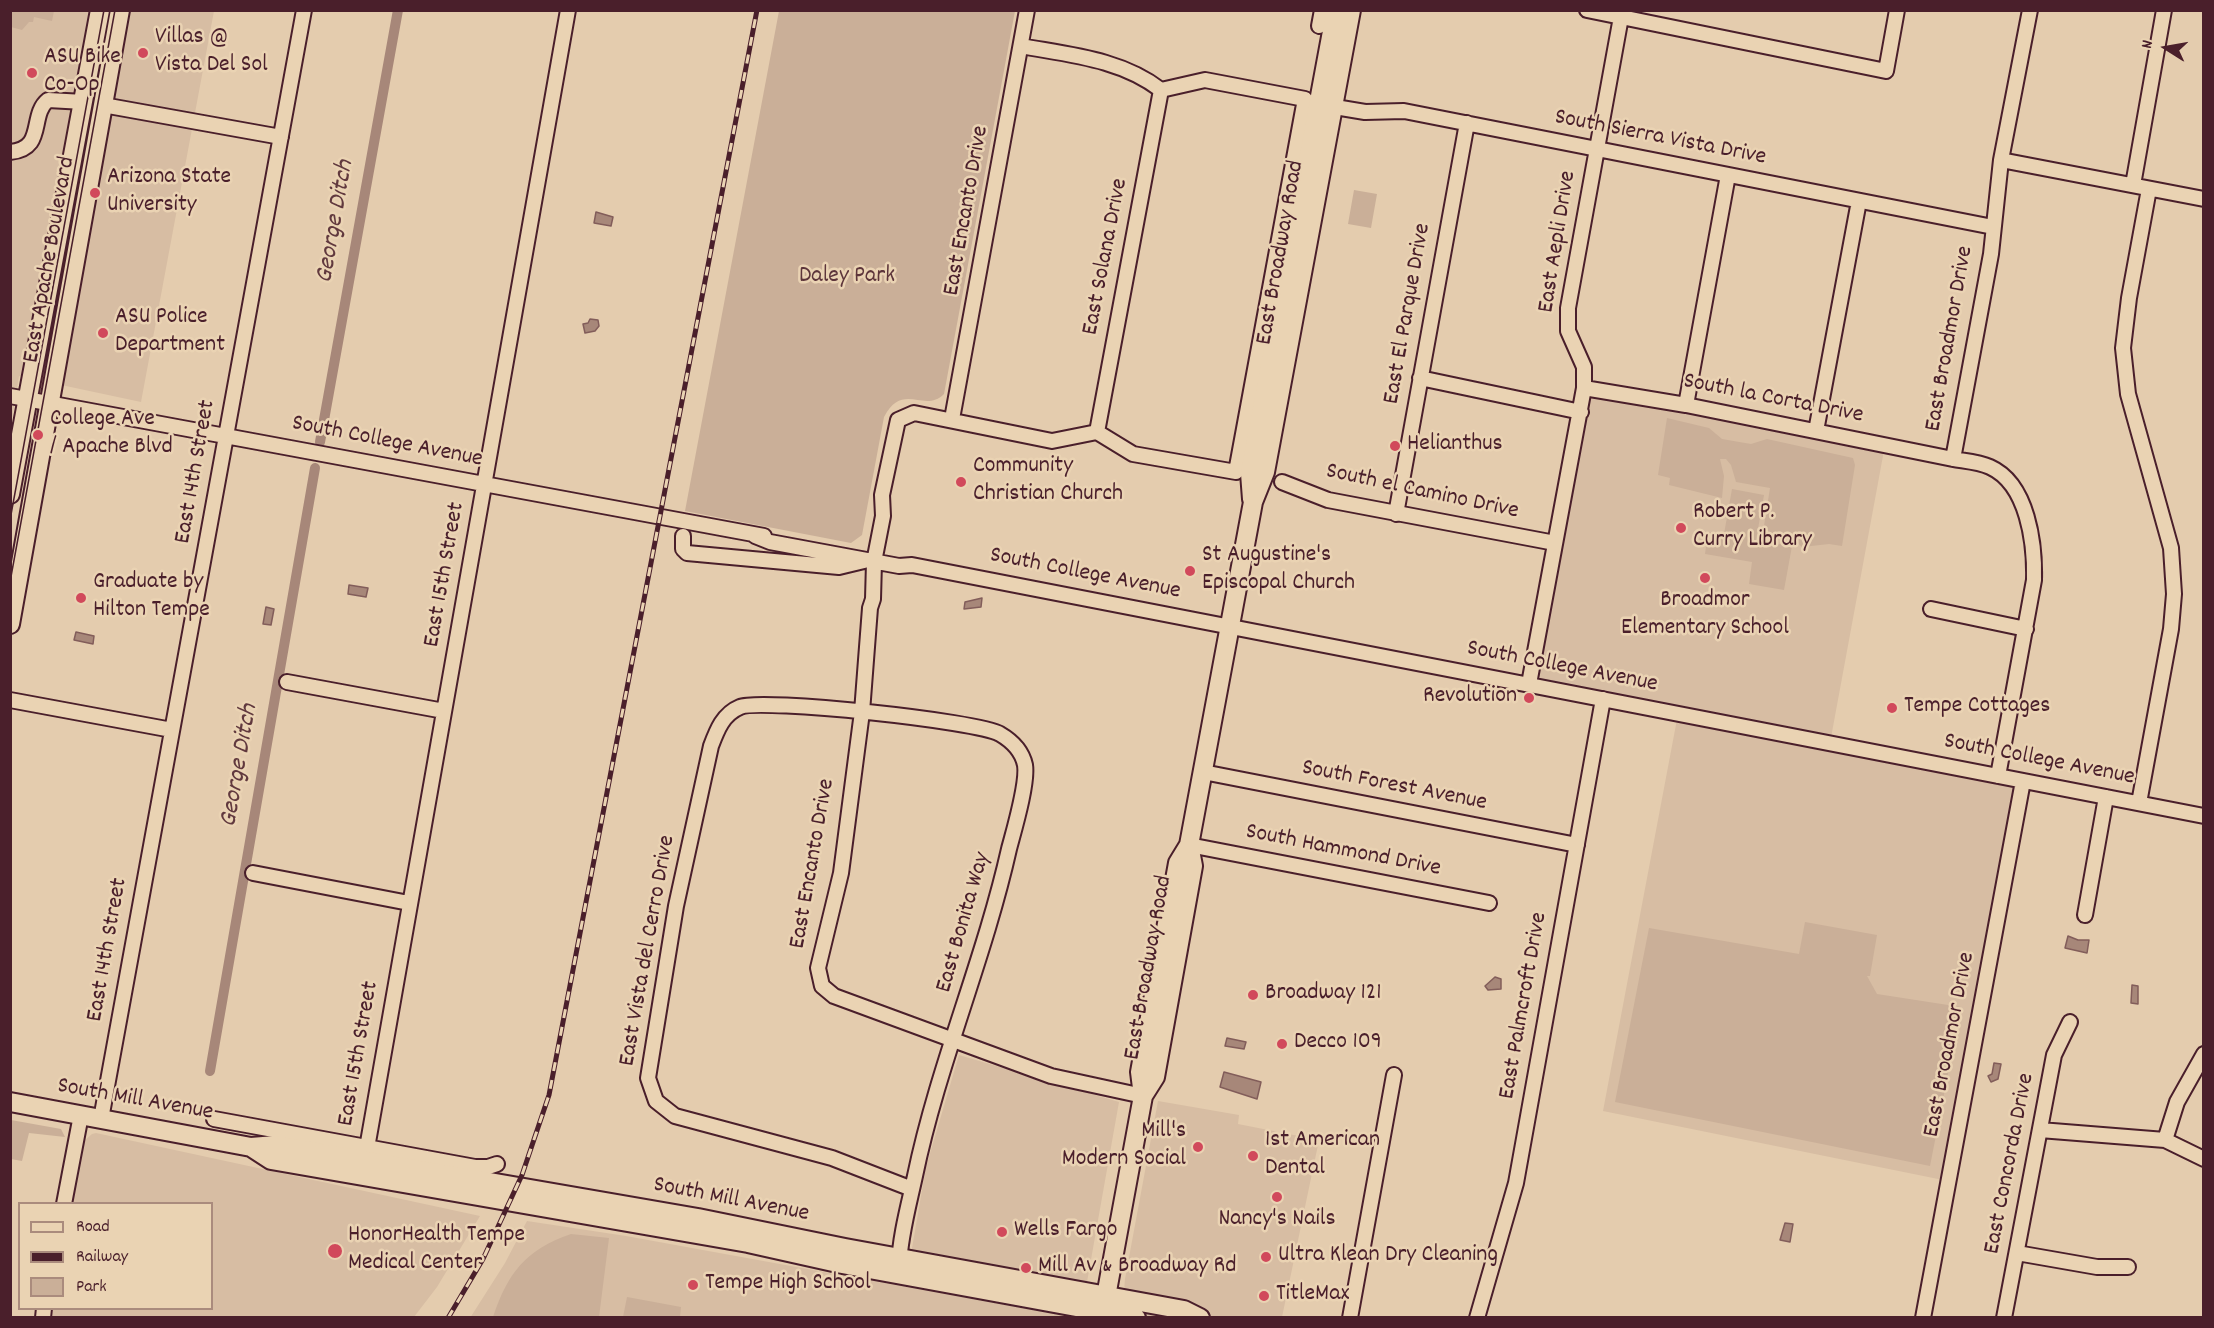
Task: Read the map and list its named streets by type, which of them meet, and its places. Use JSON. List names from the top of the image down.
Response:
{
  "streets": {
    "main road": ["East Broadway Road", "East Apache Boulevard", "South Mill Avenue"],
    "street": [
      "South Sierra Vista Drive",
      "East Encanto Drive",
      "East Aepli Drive",
      "East Solana Drive",
      "East El Parque Drive",
      "East Broadmor Drive",
      "South la Corta Drive",
      "South College Avenue",
      "East 14th Street",
      "South el Camino Drive",
      "East 15th Street",
      "South Forest Avenue",
      "South Hammond Drive",
      "East Bonita Way",
      "East Vista del Cerro Drive",
      "East Palmcroft Drive",
      "East Concorda Drive"
    ]
  },
  "crossings": [
    ["South Sierra Vista Drive", "East Aepli Drive"],
    ["South Sierra Vista Drive", "East Broadway Road"],
    ["South Sierra Vista Drive", "East Solana Drive"],
    ["South Sierra Vista Drive", "East El Parque Drive"],
    ["South Sierra Vista Drive", "East Broadmor Drive"],
    ["East Encanto Drive", "East Broadway Road"],
    ["East Encanto Drive", "South College Avenue"],
    ["East Encanto Drive", "East Bonita Way"],
    ["East Encanto Drive", "East Vista del Cerro Drive"],
    ["East Aepli Drive", "South la Corta Drive"],
    ["East Aepli Drive", "South College Avenue"],
    ["East Aepli Drive", "South el Camino Drive"],
    ["East Broadway Road", "South College Avenue"],
    ["East Broadway Road", "South Forest Avenue"],
    ["East Broadway Road", "South Hammond Drive"],
    ["East Broadway Road", "South Mill Avenue"],
    ["East Apache Boulevard", "South College Avenue"],
    ["East El Parque Drive", "South el Camino Drive"],
    ["East Broadmor Drive", "South la Corta Drive"],
    ["East Broadmor Drive", "South College Avenue"],
    ["South College Avenue", "East 14th Street"],
    ["South College Avenue", "East 15th Street"],
    ["South College Avenue", "East Palmcroft Drive"],
    ["East 14th Street", "South Mill Avenue"],
    ["East 15th Street", "South Mill Avenue"],
    ["South Forest Avenue", "East Palmcroft Drive"],
    ["East Bonita Way", "East Vista del Cerro Drive"],
    ["East Bonita Way", "South Mill Avenue"]
  ],
  "water": ["George Ditch"],
  "parks": ["Daley Park"],
  "places": [
    "Villas @ Vista Del Sol",
    "ASU Bike Co-Op",
    "Arizona State University",
    "ASU Police Department",
    "College Ave / Apache Blvd",
    "Helianthus",
    "Community Christian Church",
    "Robert P. Curry Library",
    "St Augustine's Episcopal Church",
    "Broadmor Elementary School",
    "Graduate by Hilton Tempe",
    "Revolution",
    "Tempe Cottages",
    "Broadway 121",
    "Decco 109",
    "Mill's Modern Social",
    "1st American Dental",
    "Nancy's Nails",
    "Wells Fargo",
    "HonorHealth Tempe Medical Center",
    "Ultra Klean Dry Cleaning",
    "Mill Av & Broadway Rd",
    "Tempe High School",
    "TitleMax"
  ],
  "legend": ["Road", "Railway", "Park"],
  "north": "left"
}
